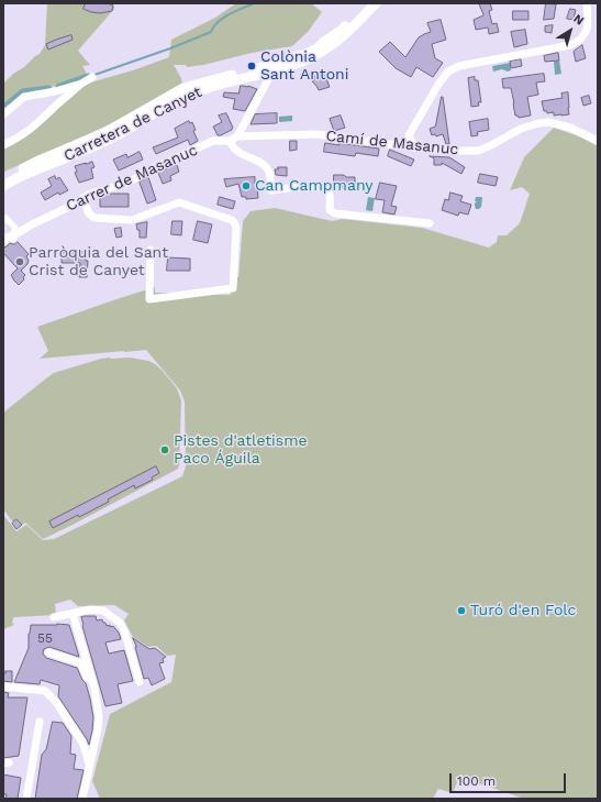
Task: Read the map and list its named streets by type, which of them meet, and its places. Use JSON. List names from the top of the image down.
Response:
{
  "streets": {
    "street": ["Carretera de Canyet", "Camí de Masanuc", "Carrer de Masanuc"]
  },
  "crossings": [
    ["Camí de Masanuc", "Carrer de Masanuc"]
  ],
  "places": [
    "Colònia Sant Antoni",
    "Can Campmany",
    "Parròquia del Sant Crist de Canyet",
    "Pistes d'atletisme Paco Águila",
    "Turó d'en Folc"
  ],
  "house_numbers": ["55"],
  "scale_bar": "100 m",
  "north": "top right"
}
